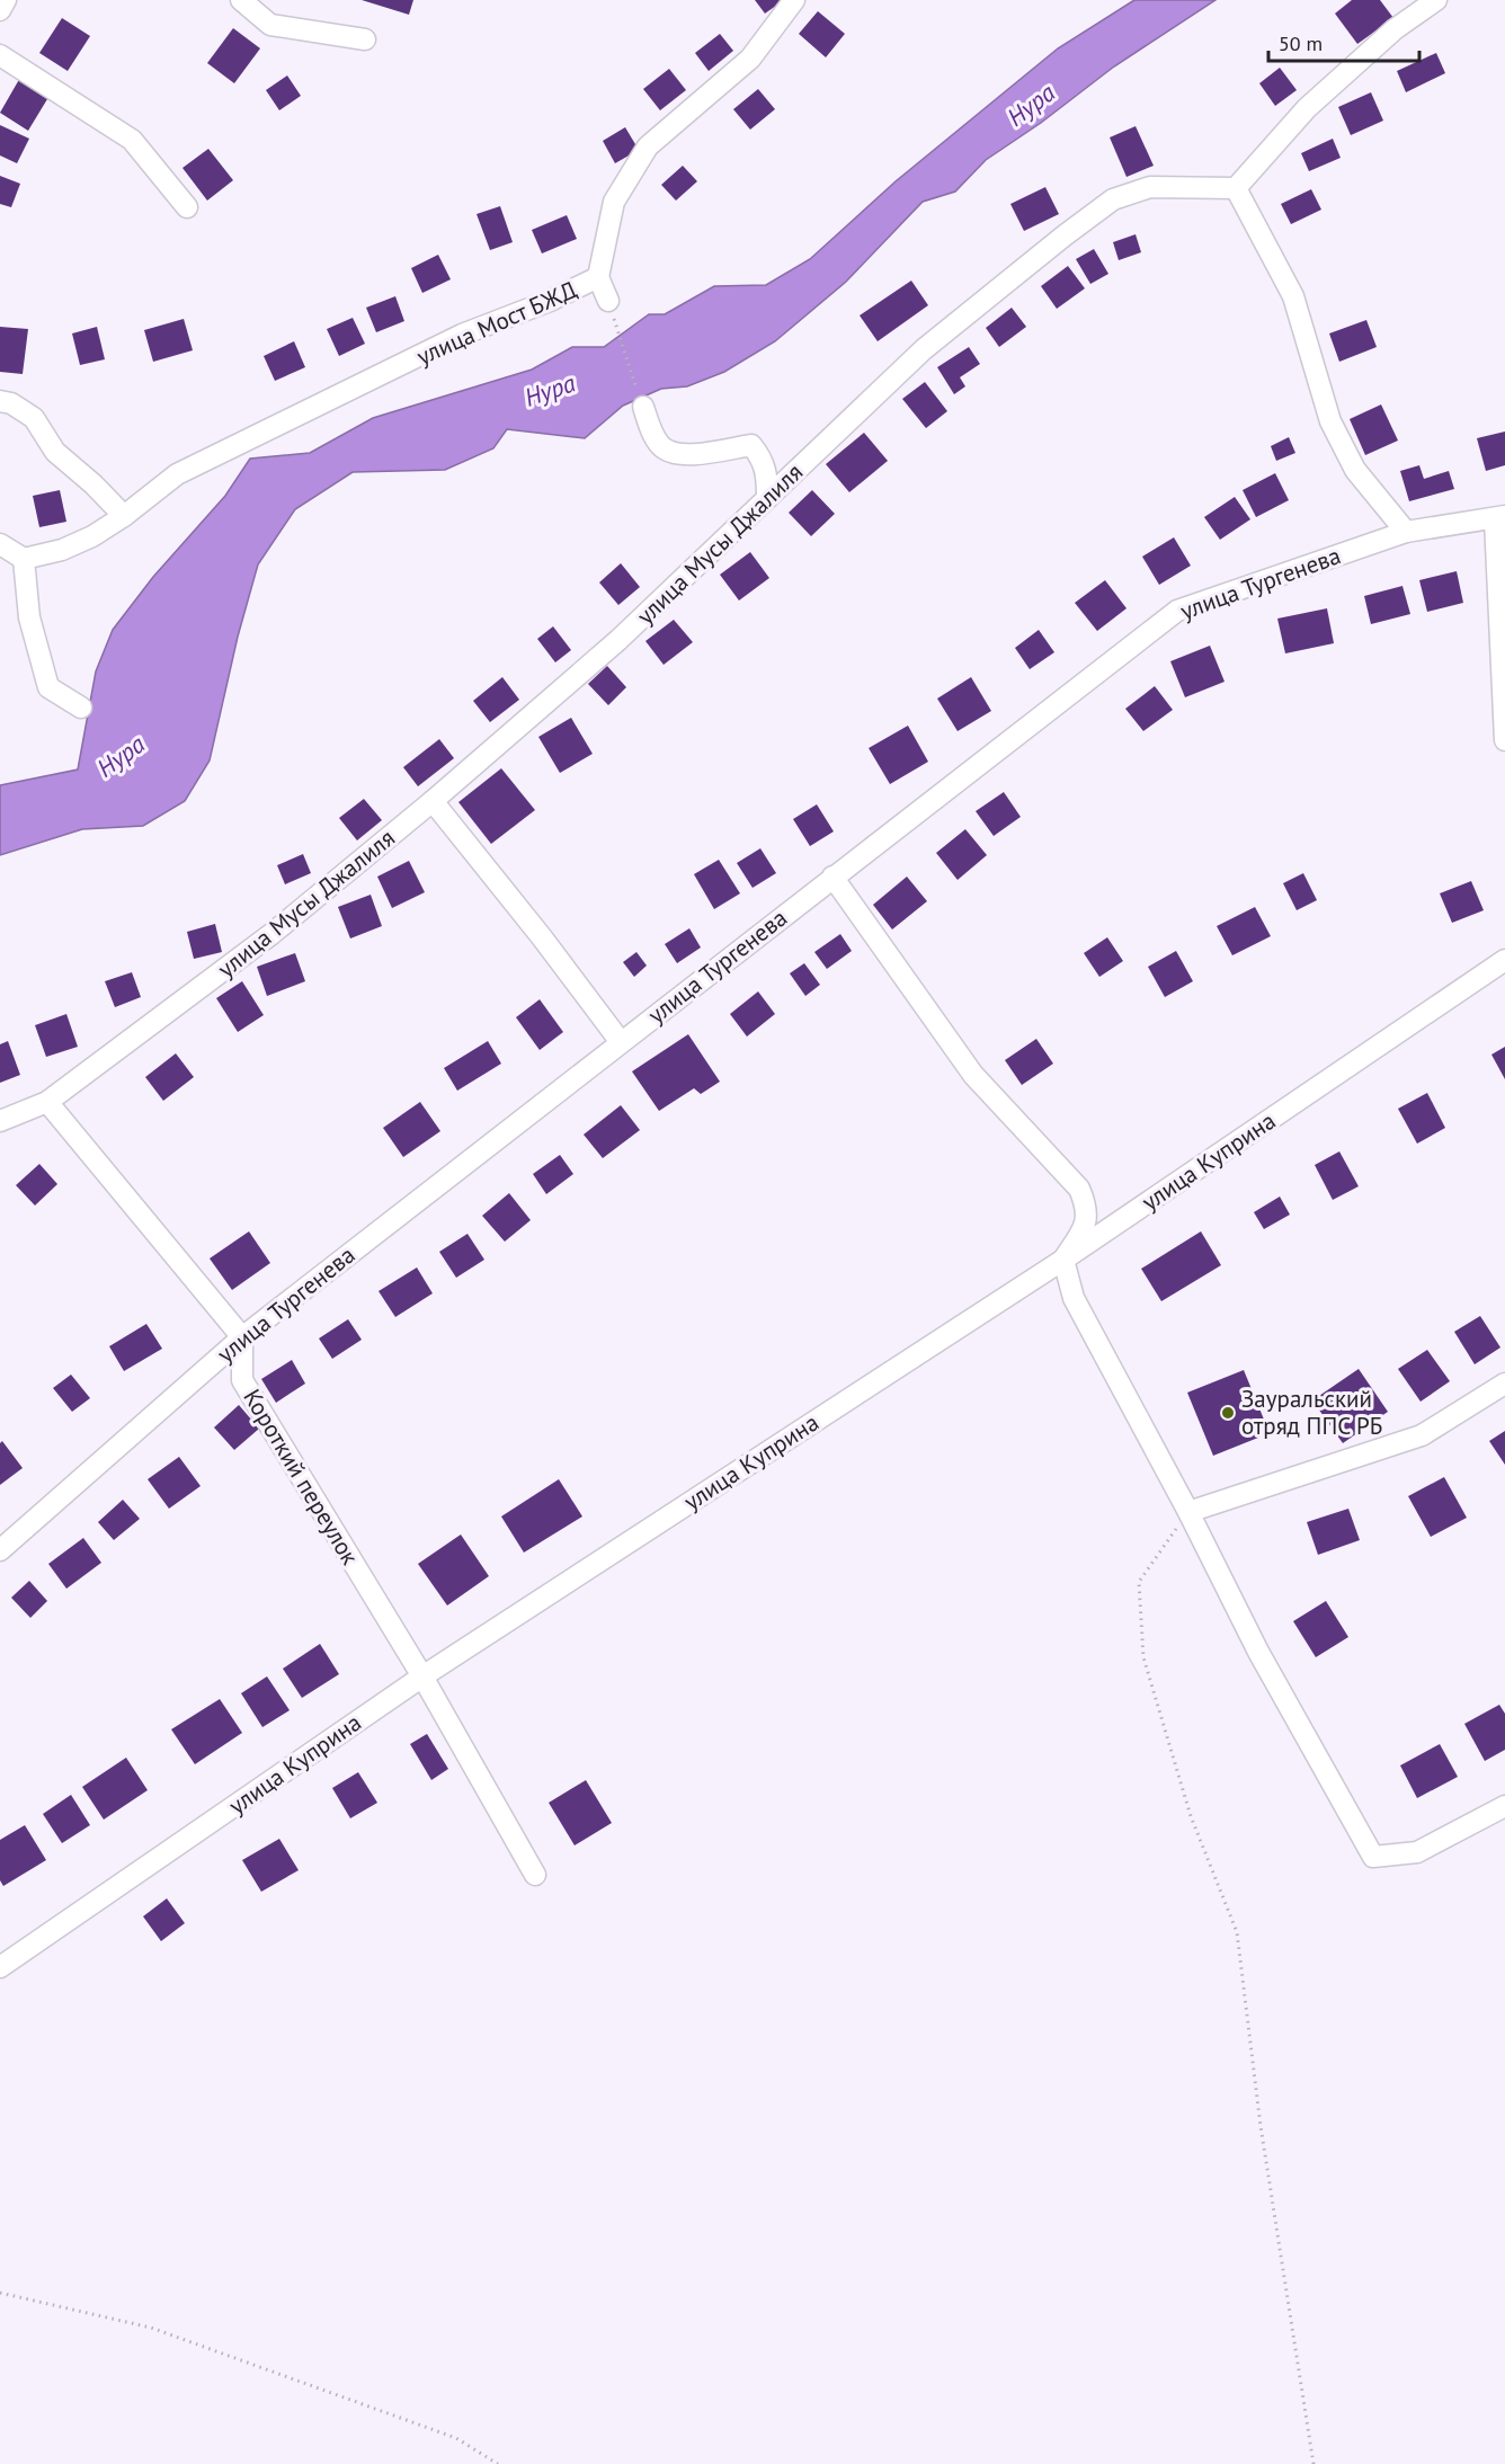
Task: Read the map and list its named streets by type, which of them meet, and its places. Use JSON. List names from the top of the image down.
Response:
{
  "streets": {
    "street": [
      "улица Мост БЖД",
      "улица Мусы Джалиля",
      "улица Тургенева",
      "улица Куприна",
      "Короткий переулок"
    ]
  },
  "crossings": [
    ["улица Тургенева", "Короткий переулок"],
    ["улица Куприна", "Короткий переулок"]
  ],
  "water": ["Нура"],
  "places": ["Зауральский отряд ППС РБ"],
  "scale_bar": "50 m"
}
